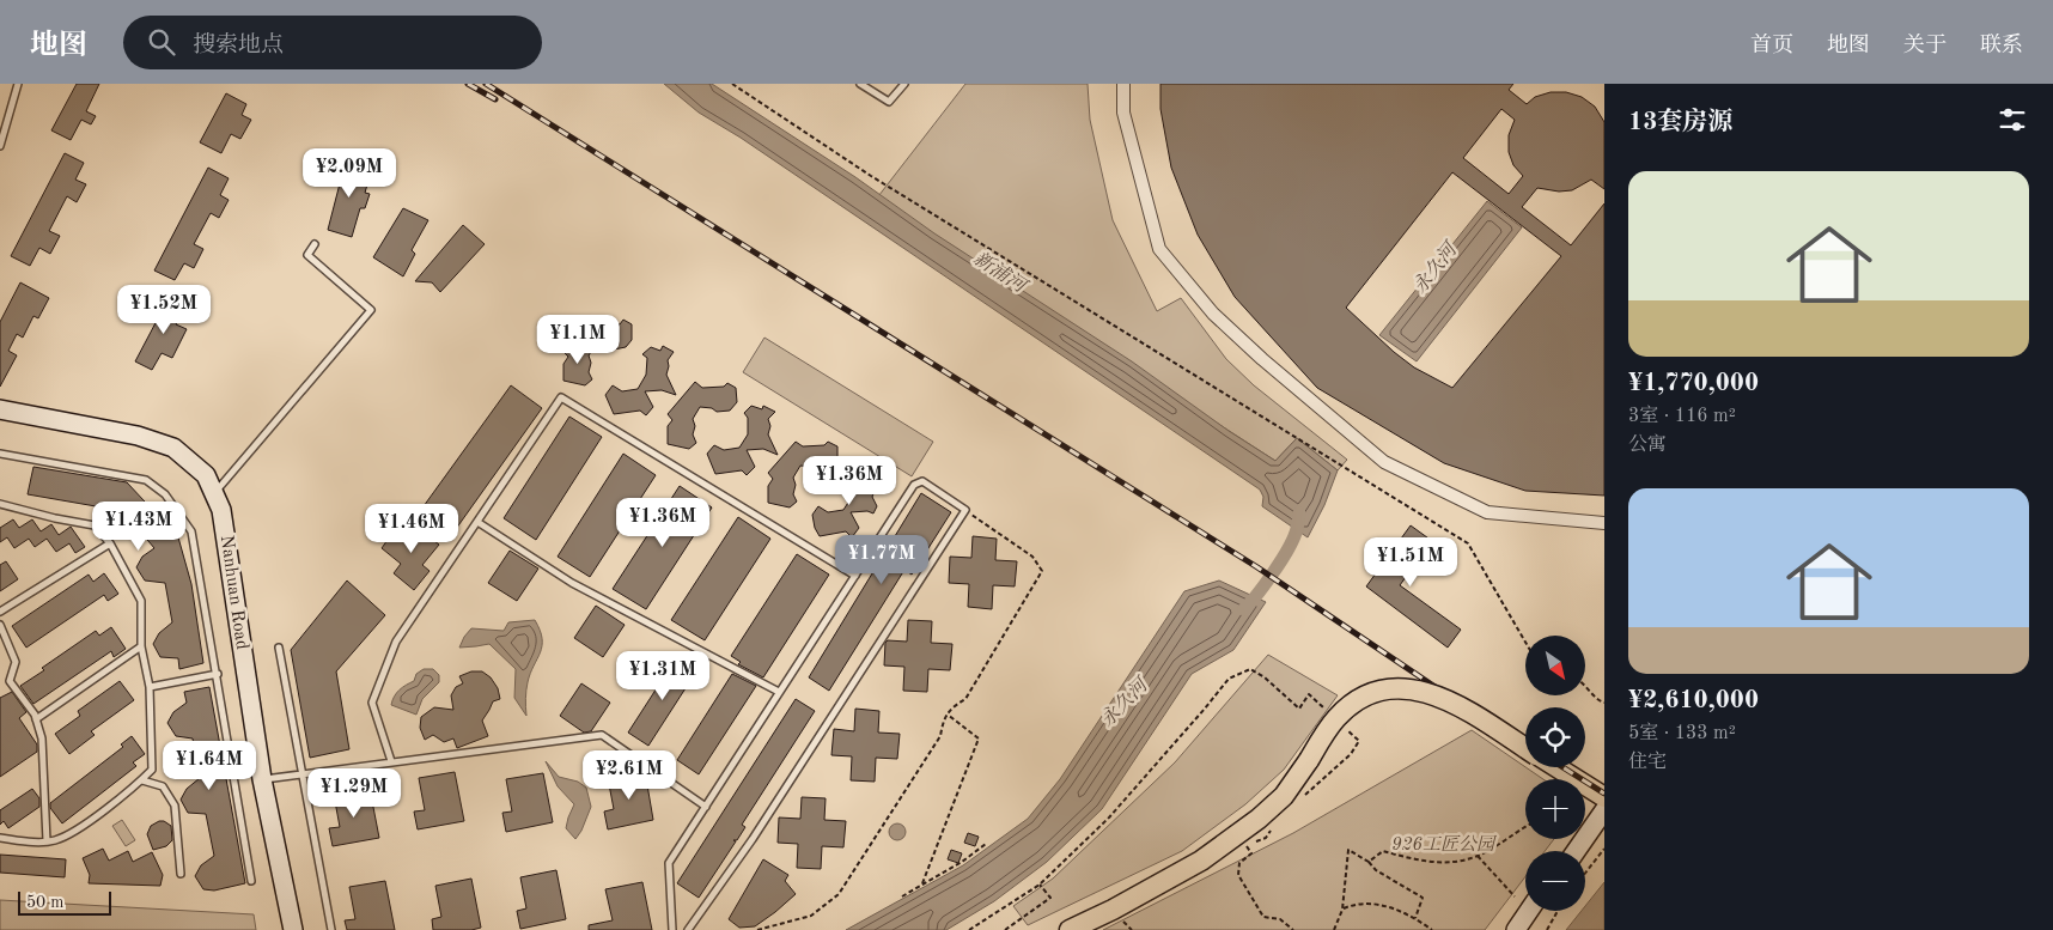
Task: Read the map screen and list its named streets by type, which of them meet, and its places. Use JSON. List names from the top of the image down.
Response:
{
  "streets": {
    "main road": ["Nanhuan Road"]
  },
  "water": ["永久河", "新浦河"],
  "parks": ["926工匠公园"],
  "scale_bar": "50 m",
  "north": "bottom right",
  "page": {
    "header": "地图",
    "search": "搜索地点",
    "nav": [
      "首页",
      "地图",
      "关于",
      "联系"
    ],
    "heading": "13套房源",
    "price": [
      "¥2.09M",
      "¥1.52M",
      "¥1.1M",
      "¥1.36M",
      "¥1.36M",
      "¥1.43M",
      "¥1.46M",
      "¥1.77M",
      "¥1.51M",
      "¥1.31M",
      "¥1.64M",
      "¥2.61M",
      "¥1.29M"
    ],
    "list": [
      {
        "name": "¥1,770,000",
        "note": "3室 · 116 m² · 公寓"
      },
      {
        "name": "¥2,610,000",
        "note": "5室 · 133 m² · 住宅"
      }
    ],
    "map_buttons": ["+", "−"],
    "scale": "50 m"
  }
}
